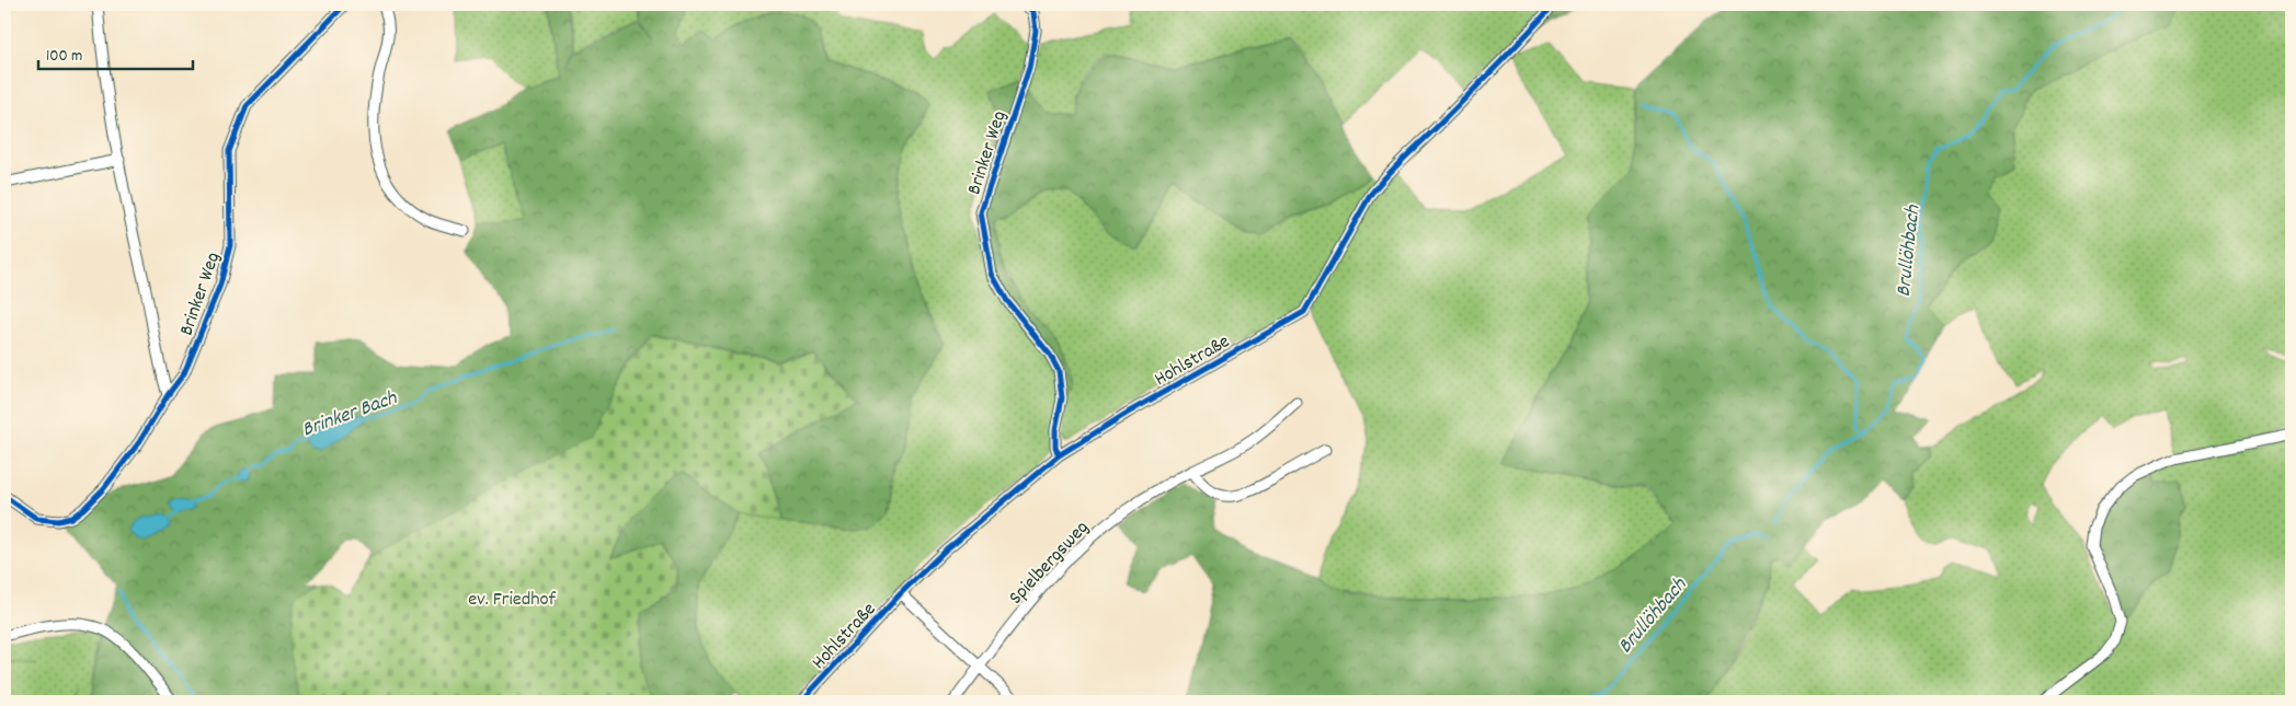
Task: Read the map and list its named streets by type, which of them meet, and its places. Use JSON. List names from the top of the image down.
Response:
{
  "streets": {
    "street": ["Brinker Weg", "Hohlstraße", "Spielbergsweg"]
  },
  "crossings": [
    ["Brinker Weg", "Hohlstraße"]
  ],
  "water": ["Brullöhbach", "Brinker Bach"],
  "parks": ["ev. Friedhof"],
  "scale_bar": "100 m"
}
